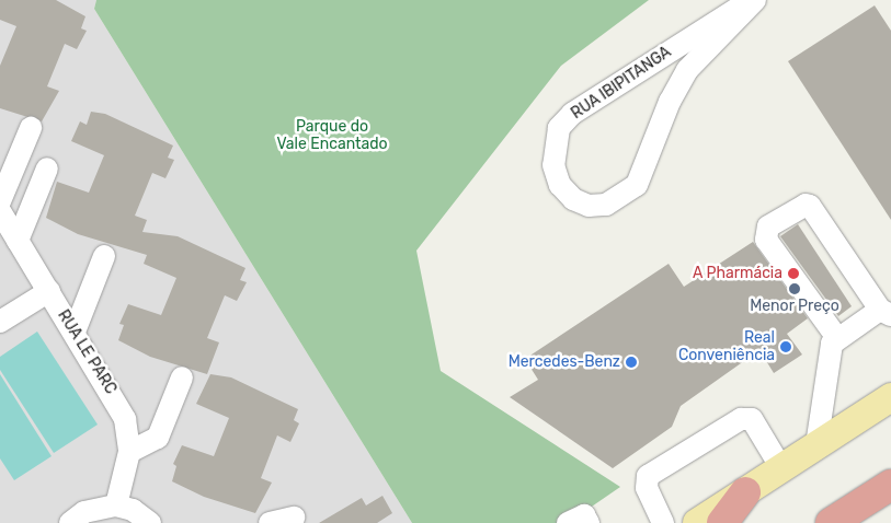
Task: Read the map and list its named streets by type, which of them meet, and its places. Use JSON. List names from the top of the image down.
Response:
{
  "streets": {
    "street": ["RUA IBIPITANGA", "RUA LE PARC"]
  },
  "parks": ["Parque do Vale Encantado"],
  "places": [
    "A Pharmácia",
    "Menor Preço",
    "Real Conveniência",
    "Mercedes-Benz"
  ]
}
